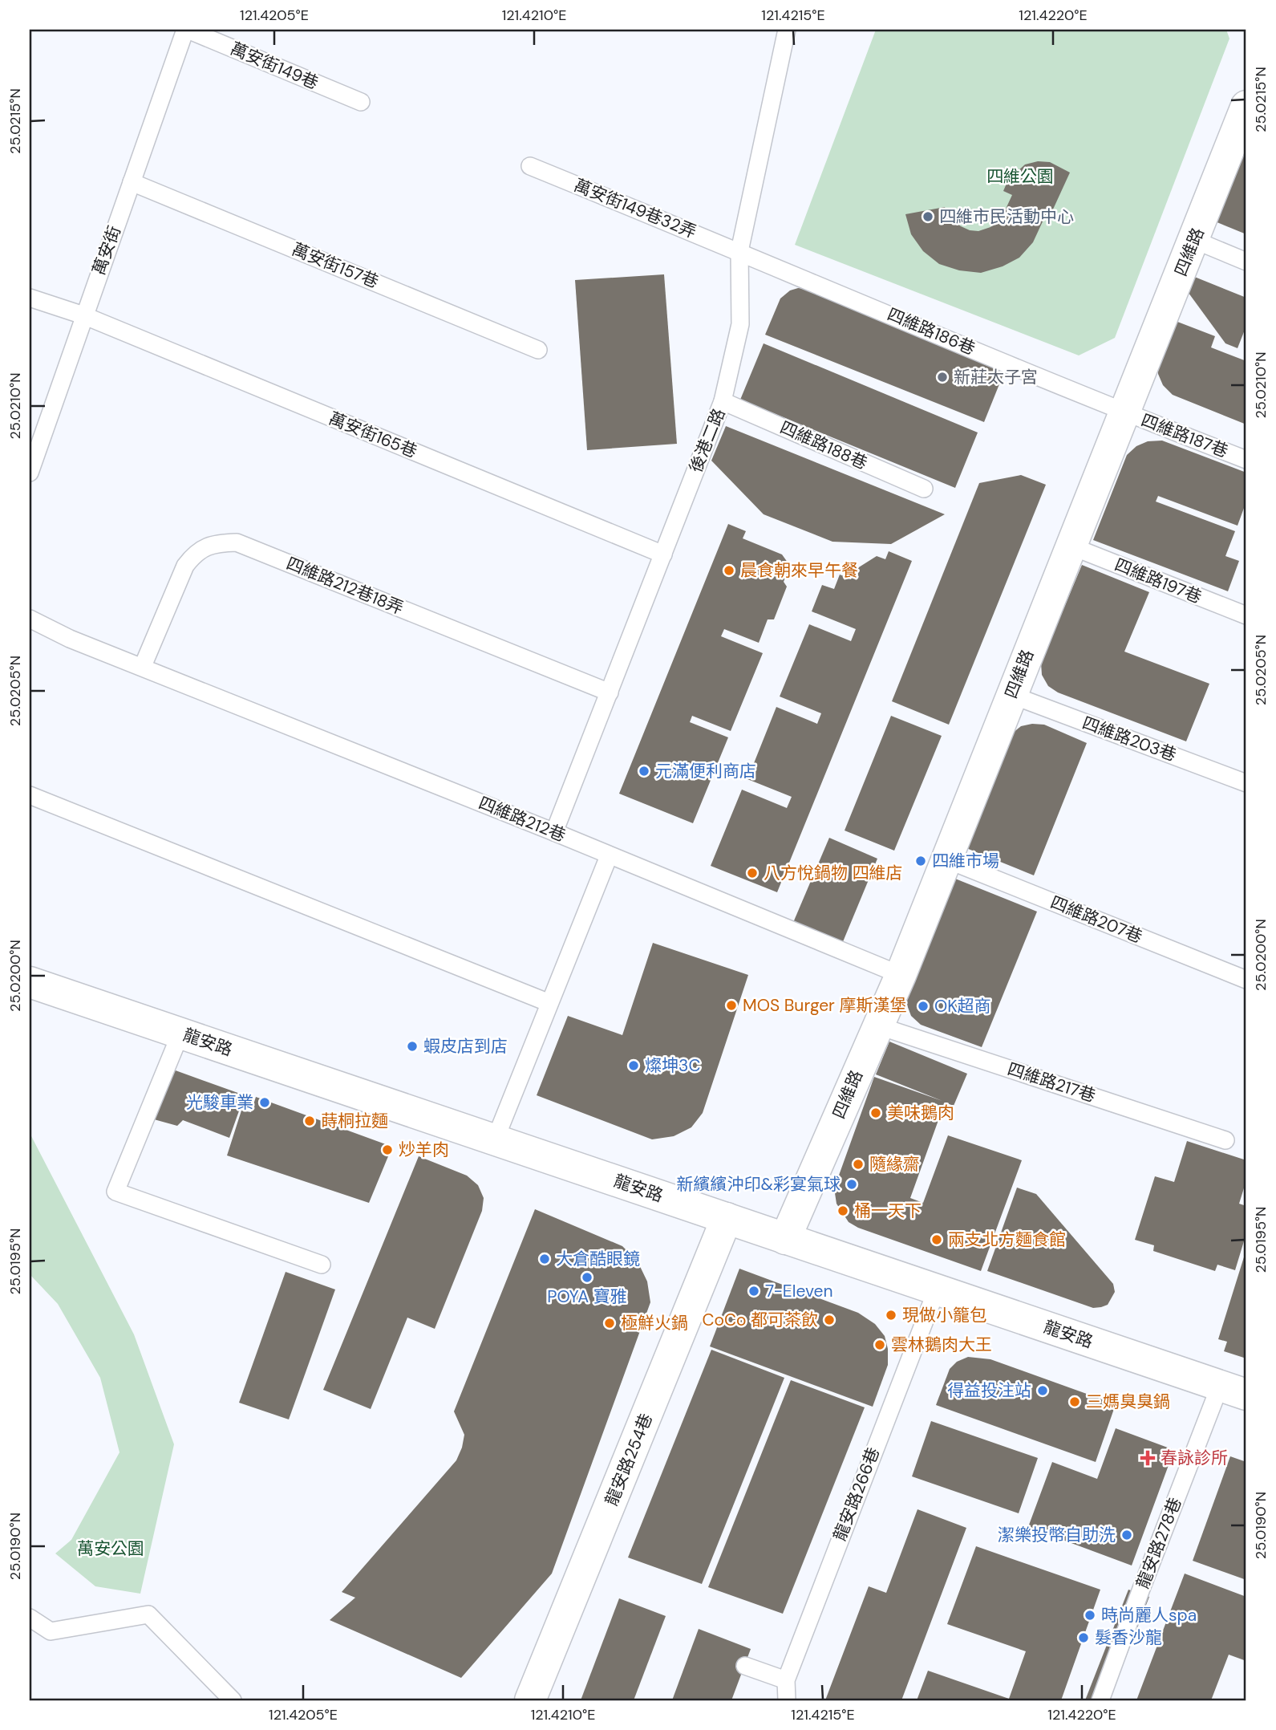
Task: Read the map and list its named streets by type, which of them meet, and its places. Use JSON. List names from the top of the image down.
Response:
{
  "streets": {
    "street": ["四維路", "龍安路", "龍安路254巷"],
    "lane": [
      "萬安街149巷",
      "萬安街149巷32弄",
      "萬安街",
      "萬安街157巷",
      "四維路186巷",
      "萬安街165巷",
      "四維路187巷",
      "後港二路",
      "四維路188巷",
      "四維路197巷",
      "四維路212巷18弄",
      "四維路203巷",
      "四維路212巷",
      "四維路207巷",
      "四維路217巷",
      "龍安路266巷",
      "龍安路278巷"
    ]
  },
  "crossings": [
    ["萬安街149巷", "萬安街"],
    ["萬安街149巷32弄", "四維路186巷"],
    ["萬安街149巷32弄", "後港二路"],
    ["萬安街", "萬安街157巷"],
    ["萬安街", "萬安街165巷"],
    ["四維路", "四維路186巷"],
    ["四維路", "四維路187巷"],
    ["四維路", "四維路197巷"],
    ["四維路", "四維路203巷"],
    ["四維路", "四維路212巷"],
    ["四維路", "四維路207巷"],
    ["四維路", "龍安路"],
    ["四維路", "四維路217巷"],
    ["四維路186巷", "四維路187巷"],
    ["四維路186巷", "後港二路"],
    ["萬安街165巷", "後港二路"],
    ["後港二路", "四維路188巷"],
    ["後港二路", "四維路212巷18弄"],
    ["後港二路", "四維路212巷"],
    ["四維路212巷18弄", "四維路212巷"],
    ["龍安路", "龍安路254巷"],
    ["龍安路", "龍安路266巷"],
    ["龍安路", "龍安路278巷"]
  ],
  "parks": ["四維公園", "萬安公園"],
  "places": {
    "other": [
      "四維市民活動中心",
      "新莊太子宮",
      "晨食朝來早午餐",
      "元滿便利商店",
      "四維市場",
      "八方悅鍋物 四維店",
      "MOS Burger 摩斯漢堡",
      "OK超商",
      "蝦皮店到店",
      "燦坤3C",
      "光駿車業",
      "美味鵝肉",
      "蒔桐拉麵",
      "炒羊肉",
      "隨緣齋",
      "新繽繽沖印&彩宴氣球",
      "桶一天下",
      "兩支北方麵食館",
      "大倉酷眼鏡",
      "POYA 寶雅",
      "7-Eleven",
      "現做小籠包",
      "CoCo 都可茶飲",
      "極鮮火鍋",
      "雲林鵝肉大王",
      "得益投注站",
      "三媽臭臭鍋",
      "潔樂投幣自助洗",
      "時尚麗人spa",
      "髮香沙龍"
    ],
    "health": ["春詠診所"]
  },
  "coordinates": [
    "121.4205°E",
    "121.4210°E",
    "121.4215°E",
    "121.4220°E",
    "25.0215°N",
    "25.0210°N",
    "25.0205°N",
    "25.0200°N",
    "25.0195°N",
    "25.0190°N"
  ]
}
